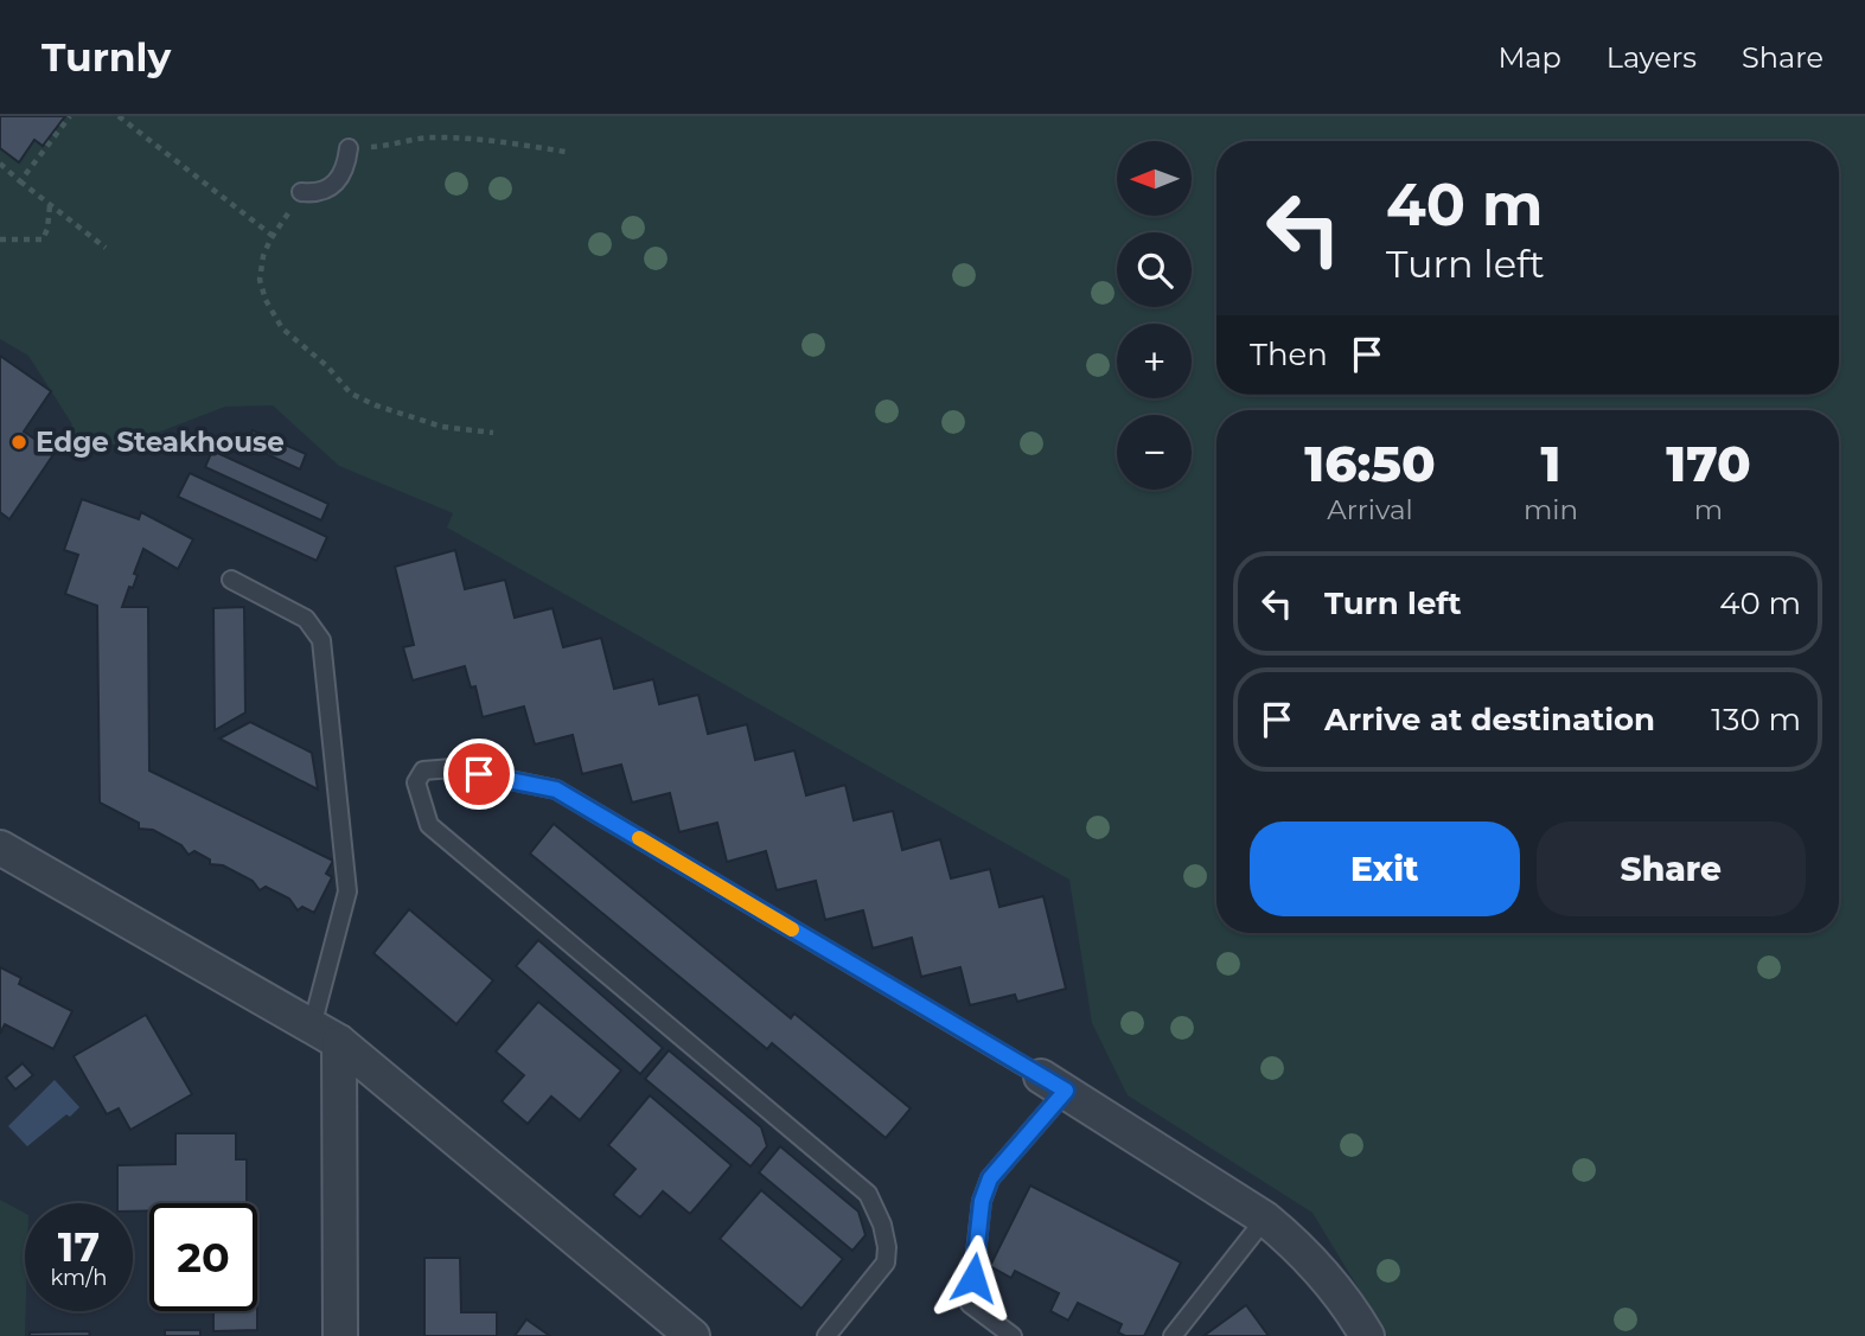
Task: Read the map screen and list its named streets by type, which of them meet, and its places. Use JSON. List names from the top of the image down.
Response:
{
  "places": ["Edge Steakhouse"],
  "north": "left",
  "page": {
    "header": "Turnly",
    "nav": ["Map", "Layers", "Share"],
    "map_buttons": ["+", "−"],
    "turn": ["40 m", "Turn left"],
    "then": "Then",
    "eta": [
      "16:50",
      "Arrival",
      "1",
      "min",
      "170",
      "m"
    ],
    "list": [
      {
        "name": "Turn left",
        "value": "40 m"
      },
      {
        "name": "Arrive at destination",
        "value": "130 m"
      }
    ],
    "buttons": ["Exit", "Share"],
    "speed": "17 km/h",
    "limit": "20"
  }
}
